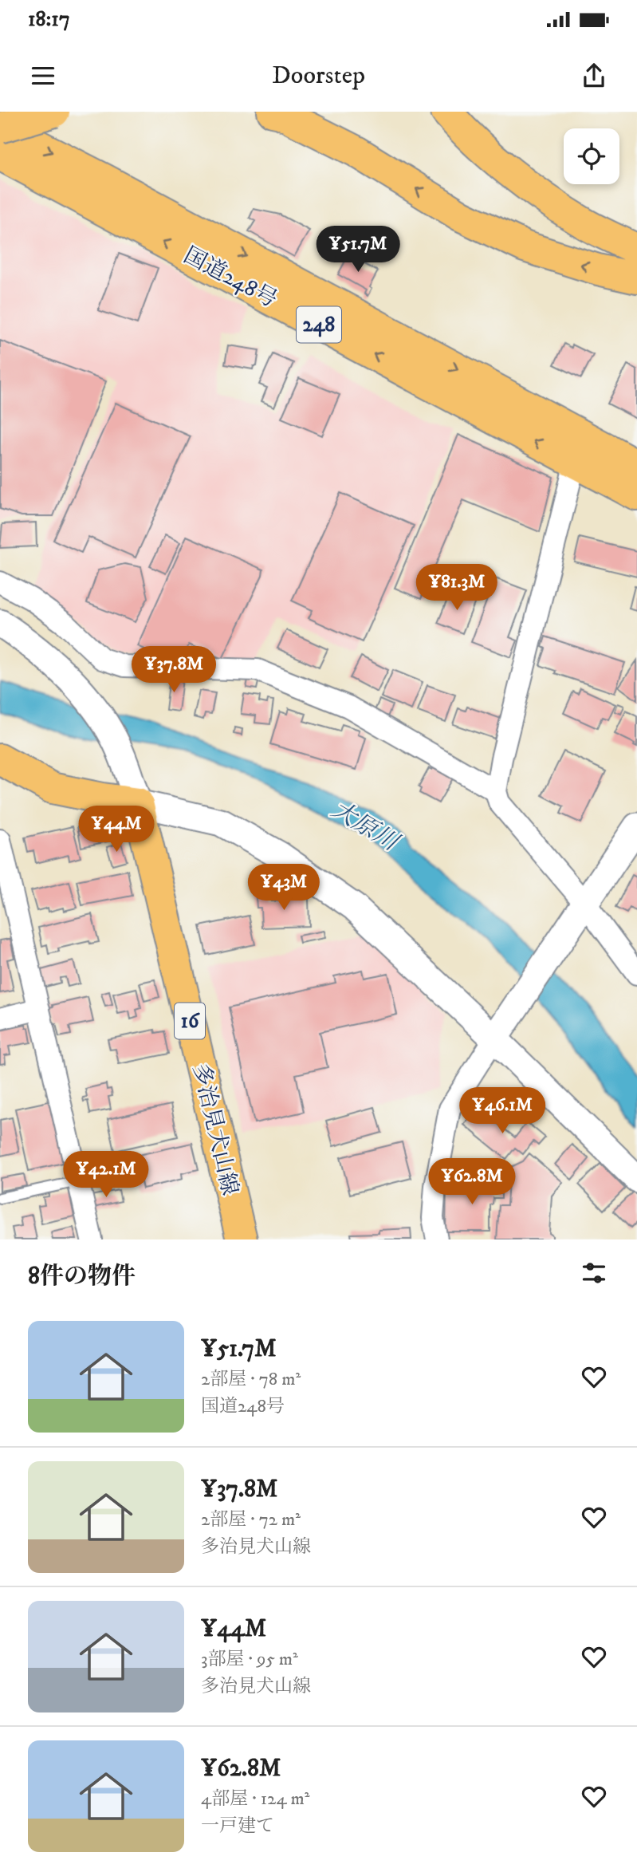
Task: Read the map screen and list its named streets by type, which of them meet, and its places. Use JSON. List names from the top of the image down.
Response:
{
  "streets": {
    "main road": [
      "国道248号",
      "248",
      "16",
      "多治見犬山線"
    ]
  },
  "water": ["大原川"],
  "page": {
    "status": "18:17",
    "header": "Doorstep",
    "price": [
      "¥51.7M",
      "¥81.3M",
      "¥37.8M",
      "¥44M",
      "¥43M",
      "¥46.1M",
      "¥42.1M",
      "¥62.8M"
    ],
    "heading": "8件の物件",
    "list": [
      {
        "name": "¥51.7M",
        "note": "2部屋 · 78 m² · 国道248号"
      },
      {
        "name": "¥37.8M",
        "note": "2部屋 · 72 m² · 多治見犬山線"
      },
      {
        "name": "¥44M",
        "note": "3部屋 · 95 m² · 多治見犬山線"
      },
      {
        "name": "¥62.8M",
        "note": "4部屋 · 124 m² · 一戸建て"
      }
    ]
  }
}
